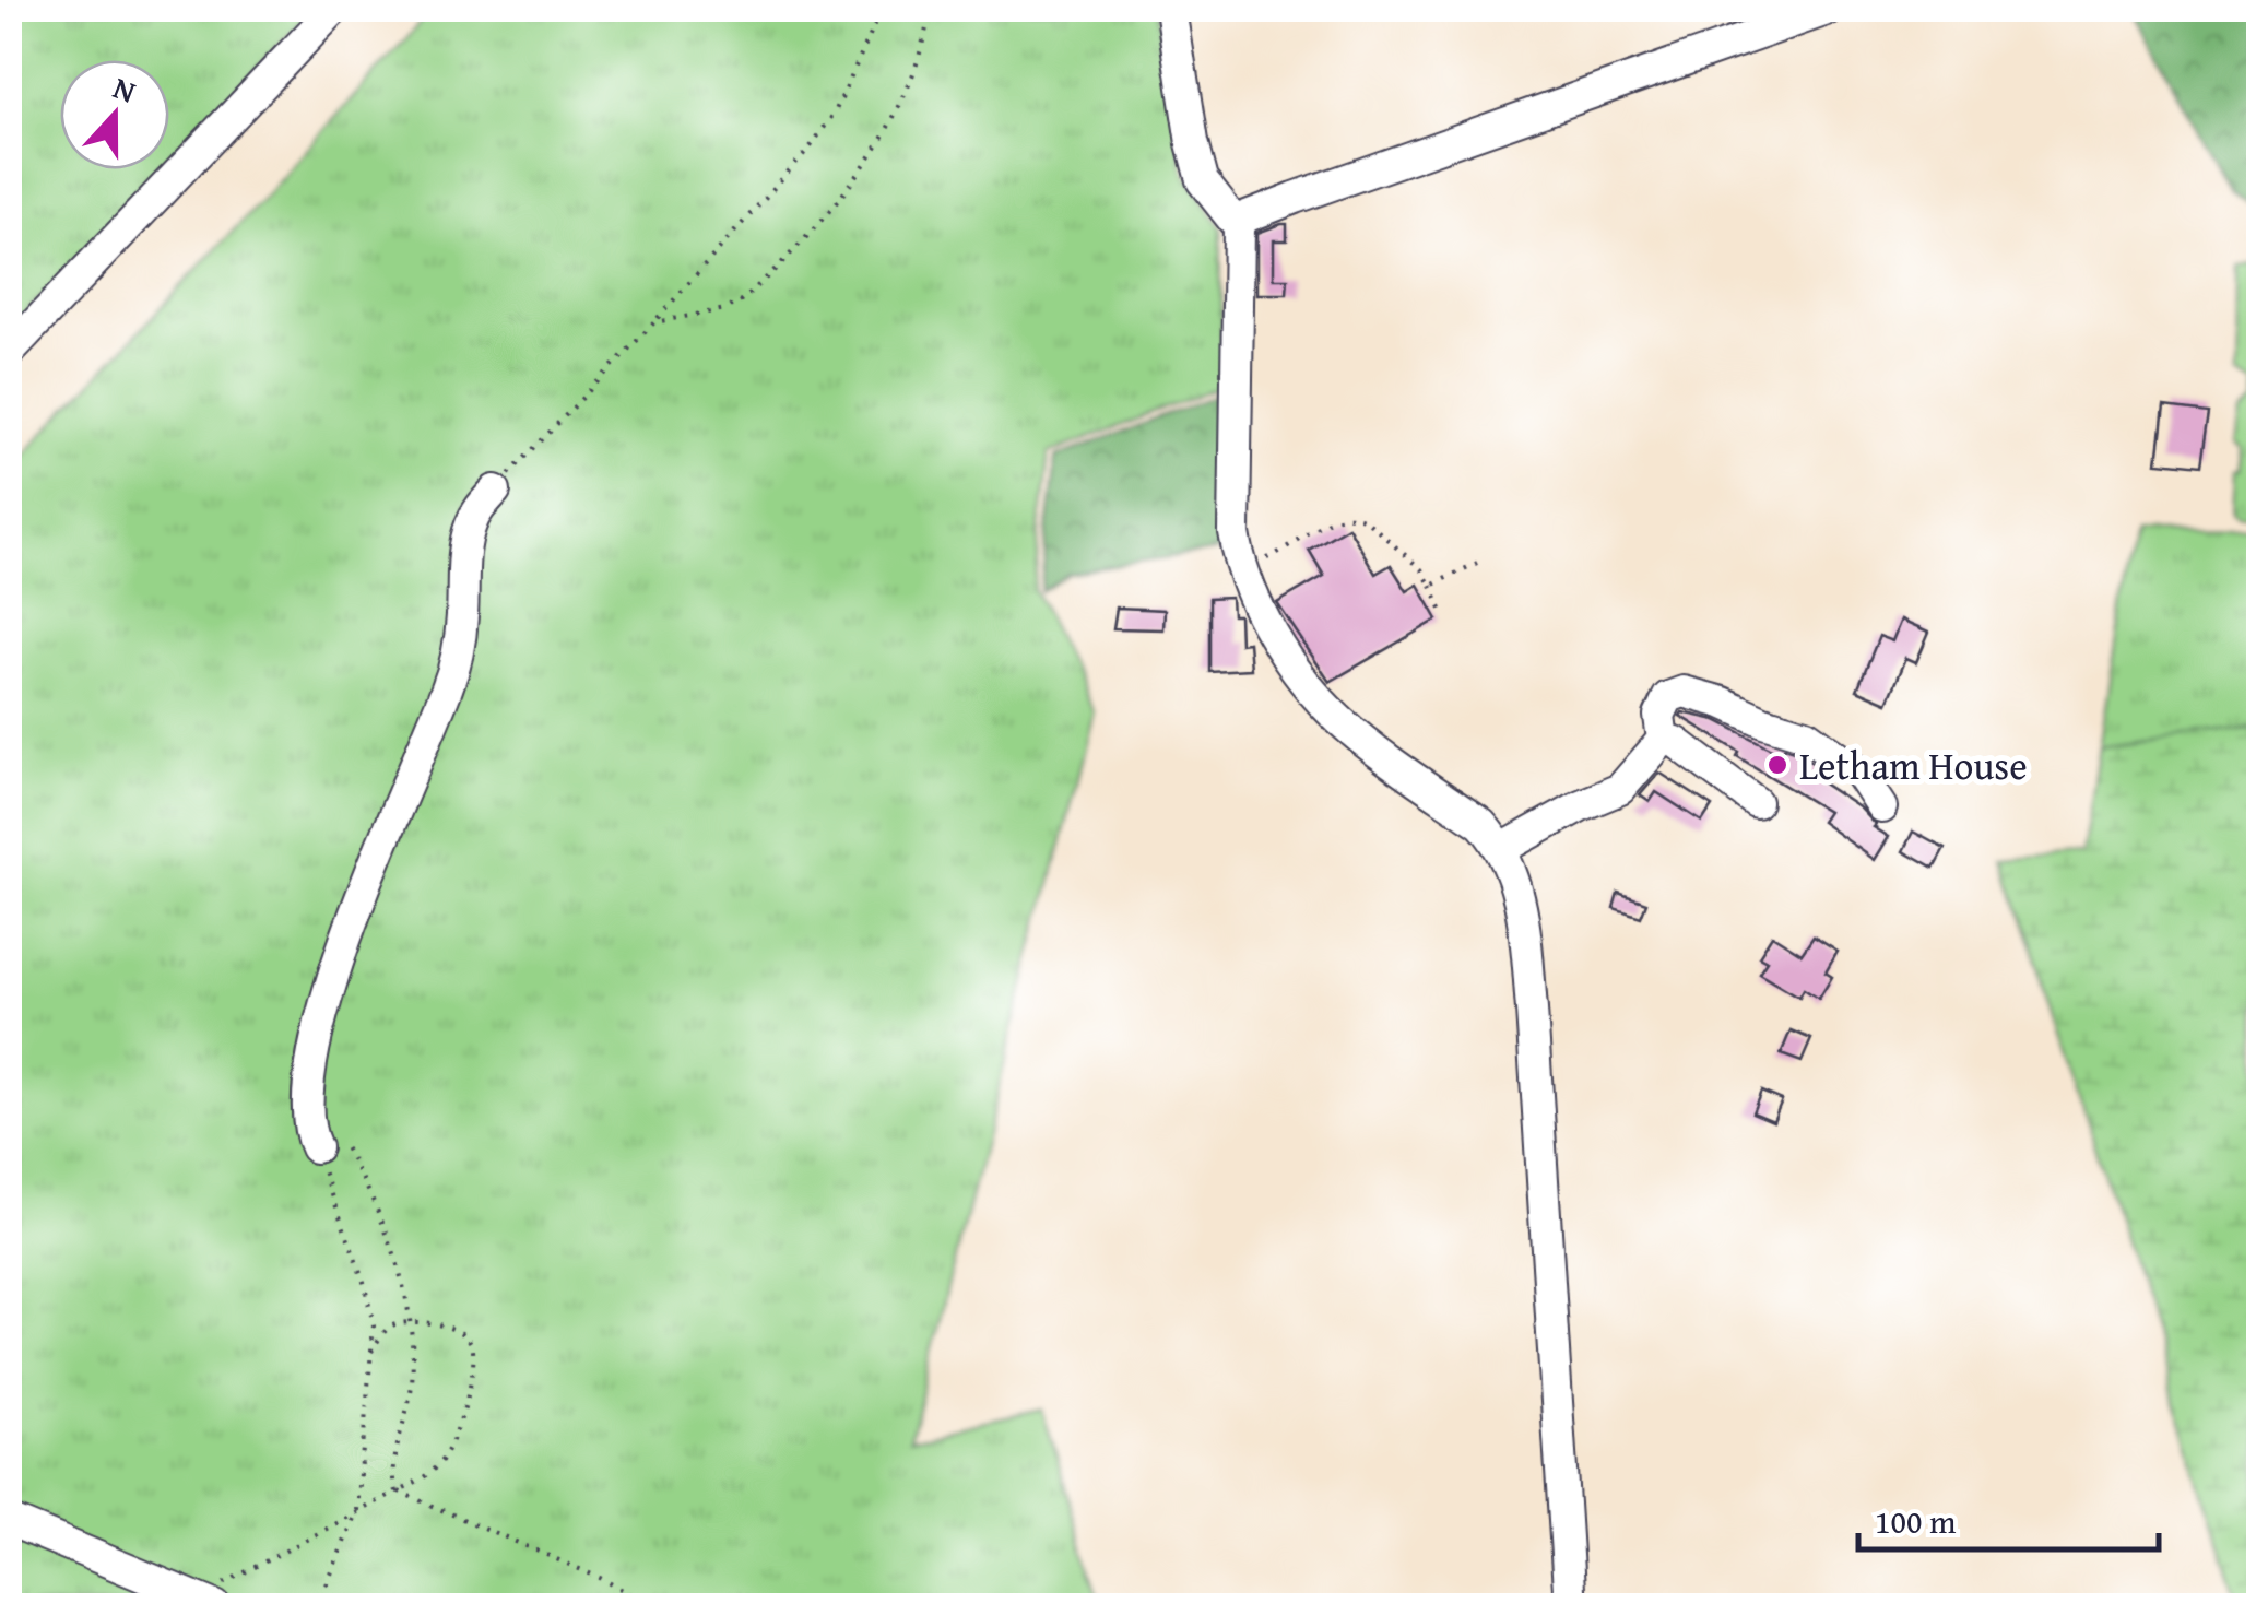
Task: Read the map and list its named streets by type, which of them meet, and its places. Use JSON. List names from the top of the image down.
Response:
{
  "places": ["Letham House"],
  "scale_bar": "100 m",
  "north": "top"
}
